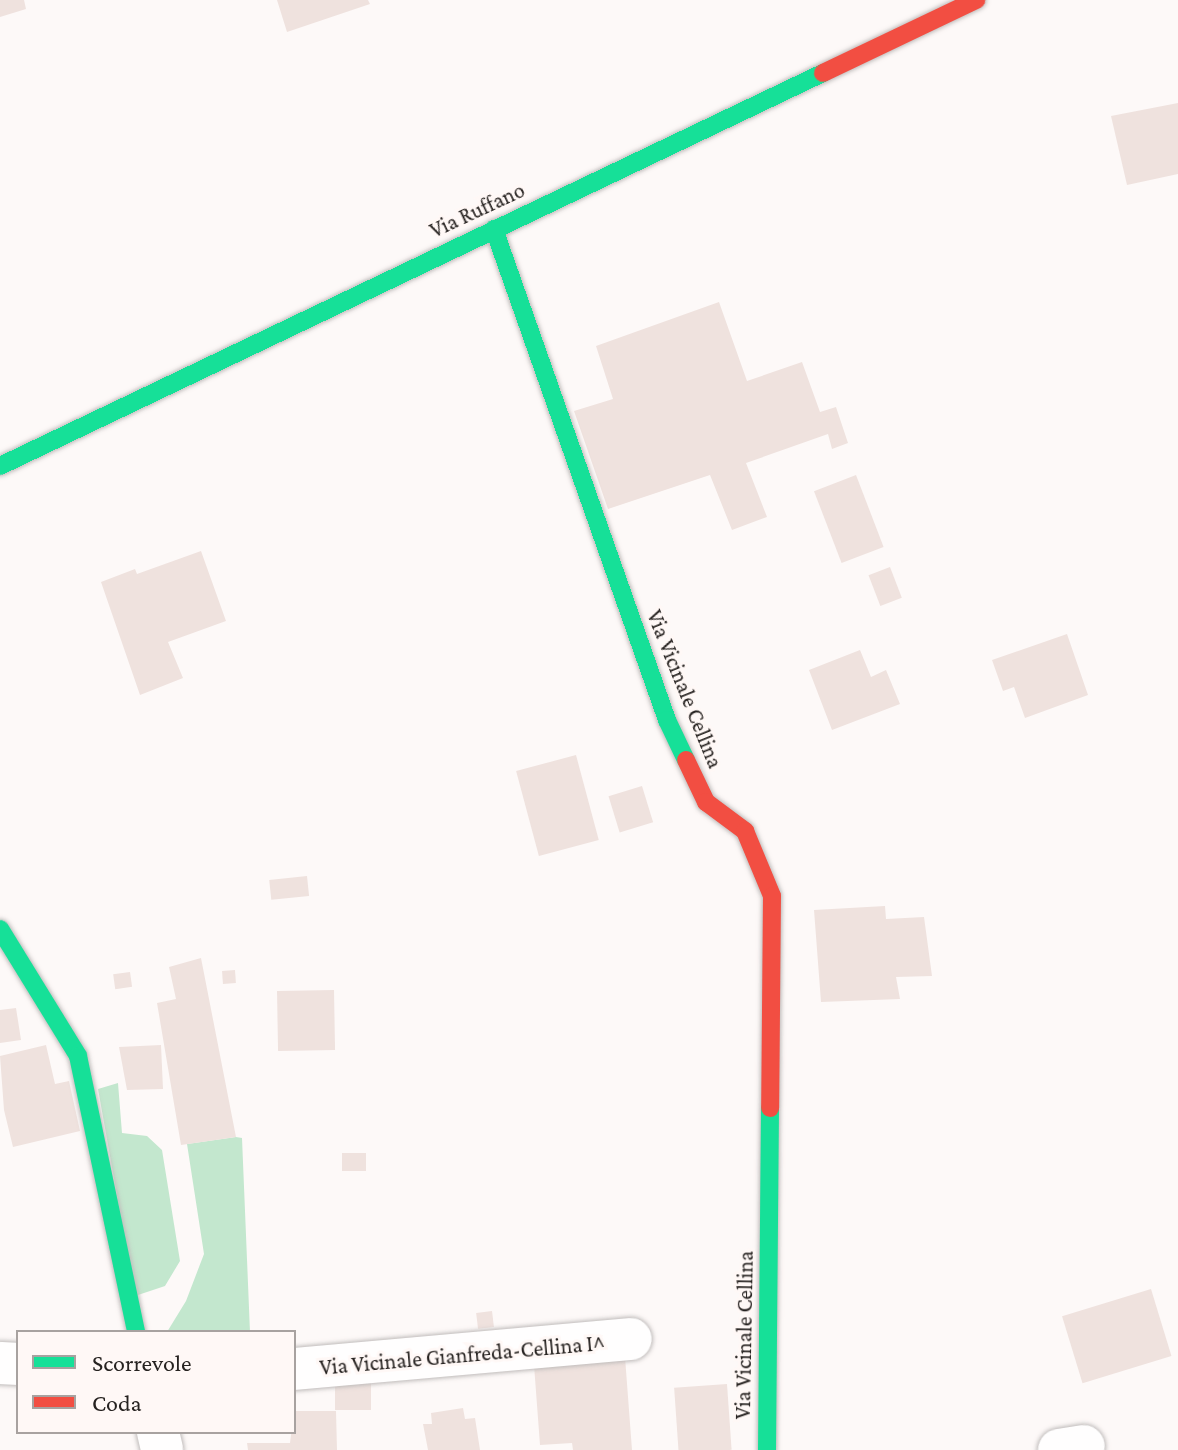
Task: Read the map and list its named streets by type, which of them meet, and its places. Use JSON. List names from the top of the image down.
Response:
{
  "streets": {
    "street": ["Via Ruffano", "Via Vicinale Cellina", "Via Vicinale Gianfreda-Cellina I^"]
  },
  "crossings": [
    ["Via Ruffano", "Via Vicinale Cellina"]
  ],
  "legend": ["Scorrevole", "Coda"]
}
